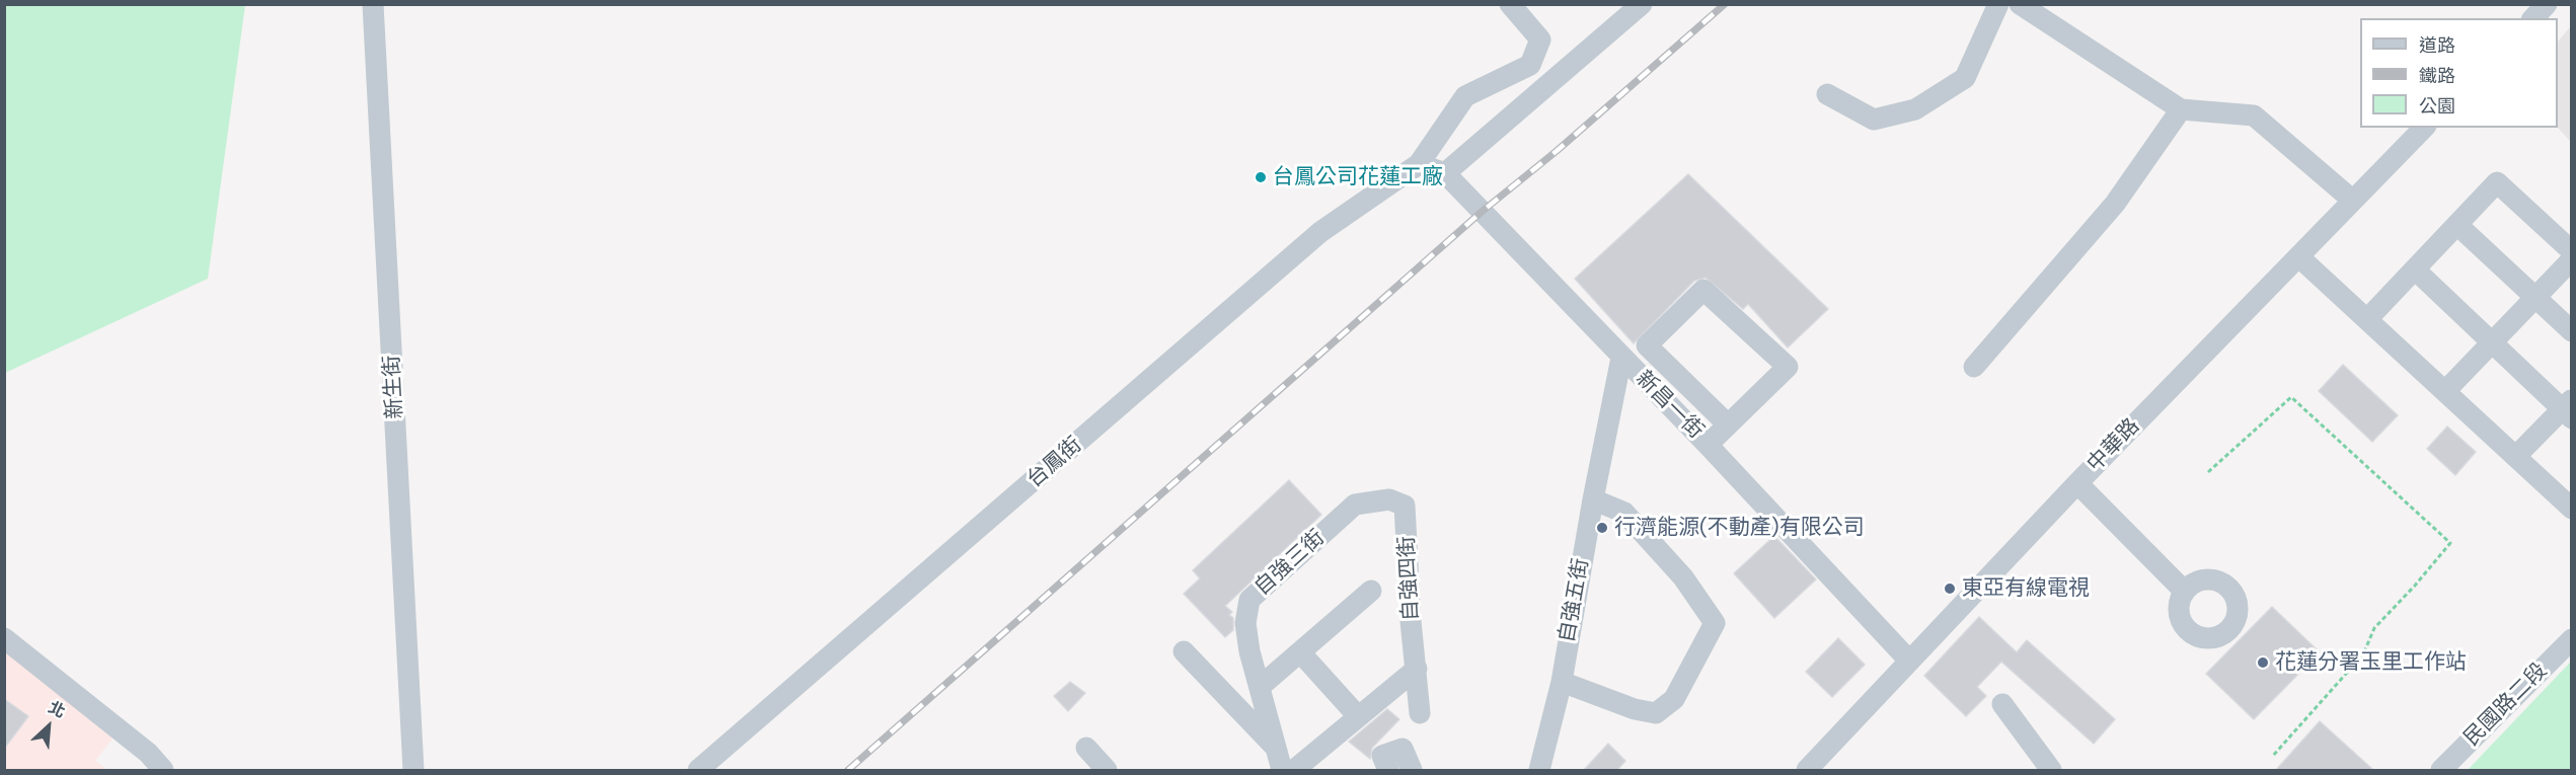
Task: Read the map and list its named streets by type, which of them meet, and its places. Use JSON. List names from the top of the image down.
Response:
{
  "streets": {
    "street": [
      "新生街",
      "新昌一街",
      "中華路",
      "台鳳街",
      "自強三街",
      "自強四街",
      "自強五街",
      "民國路二段"
    ]
  },
  "crossings": [
    ["新昌一街", "中華路"],
    ["新昌一街", "台鳳街"],
    ["新昌一街", "自強五街"],
    ["自強三街", "自強四街"]
  ],
  "places": [
    "台鳳公司花蓮工廠",
    "行濟能源(不動產)有限公司",
    "東亞有線電視",
    "花蓮分署玉里工作站"
  ],
  "legend": ["道路", "鐵路", "公園"],
  "north": "top right"
}
